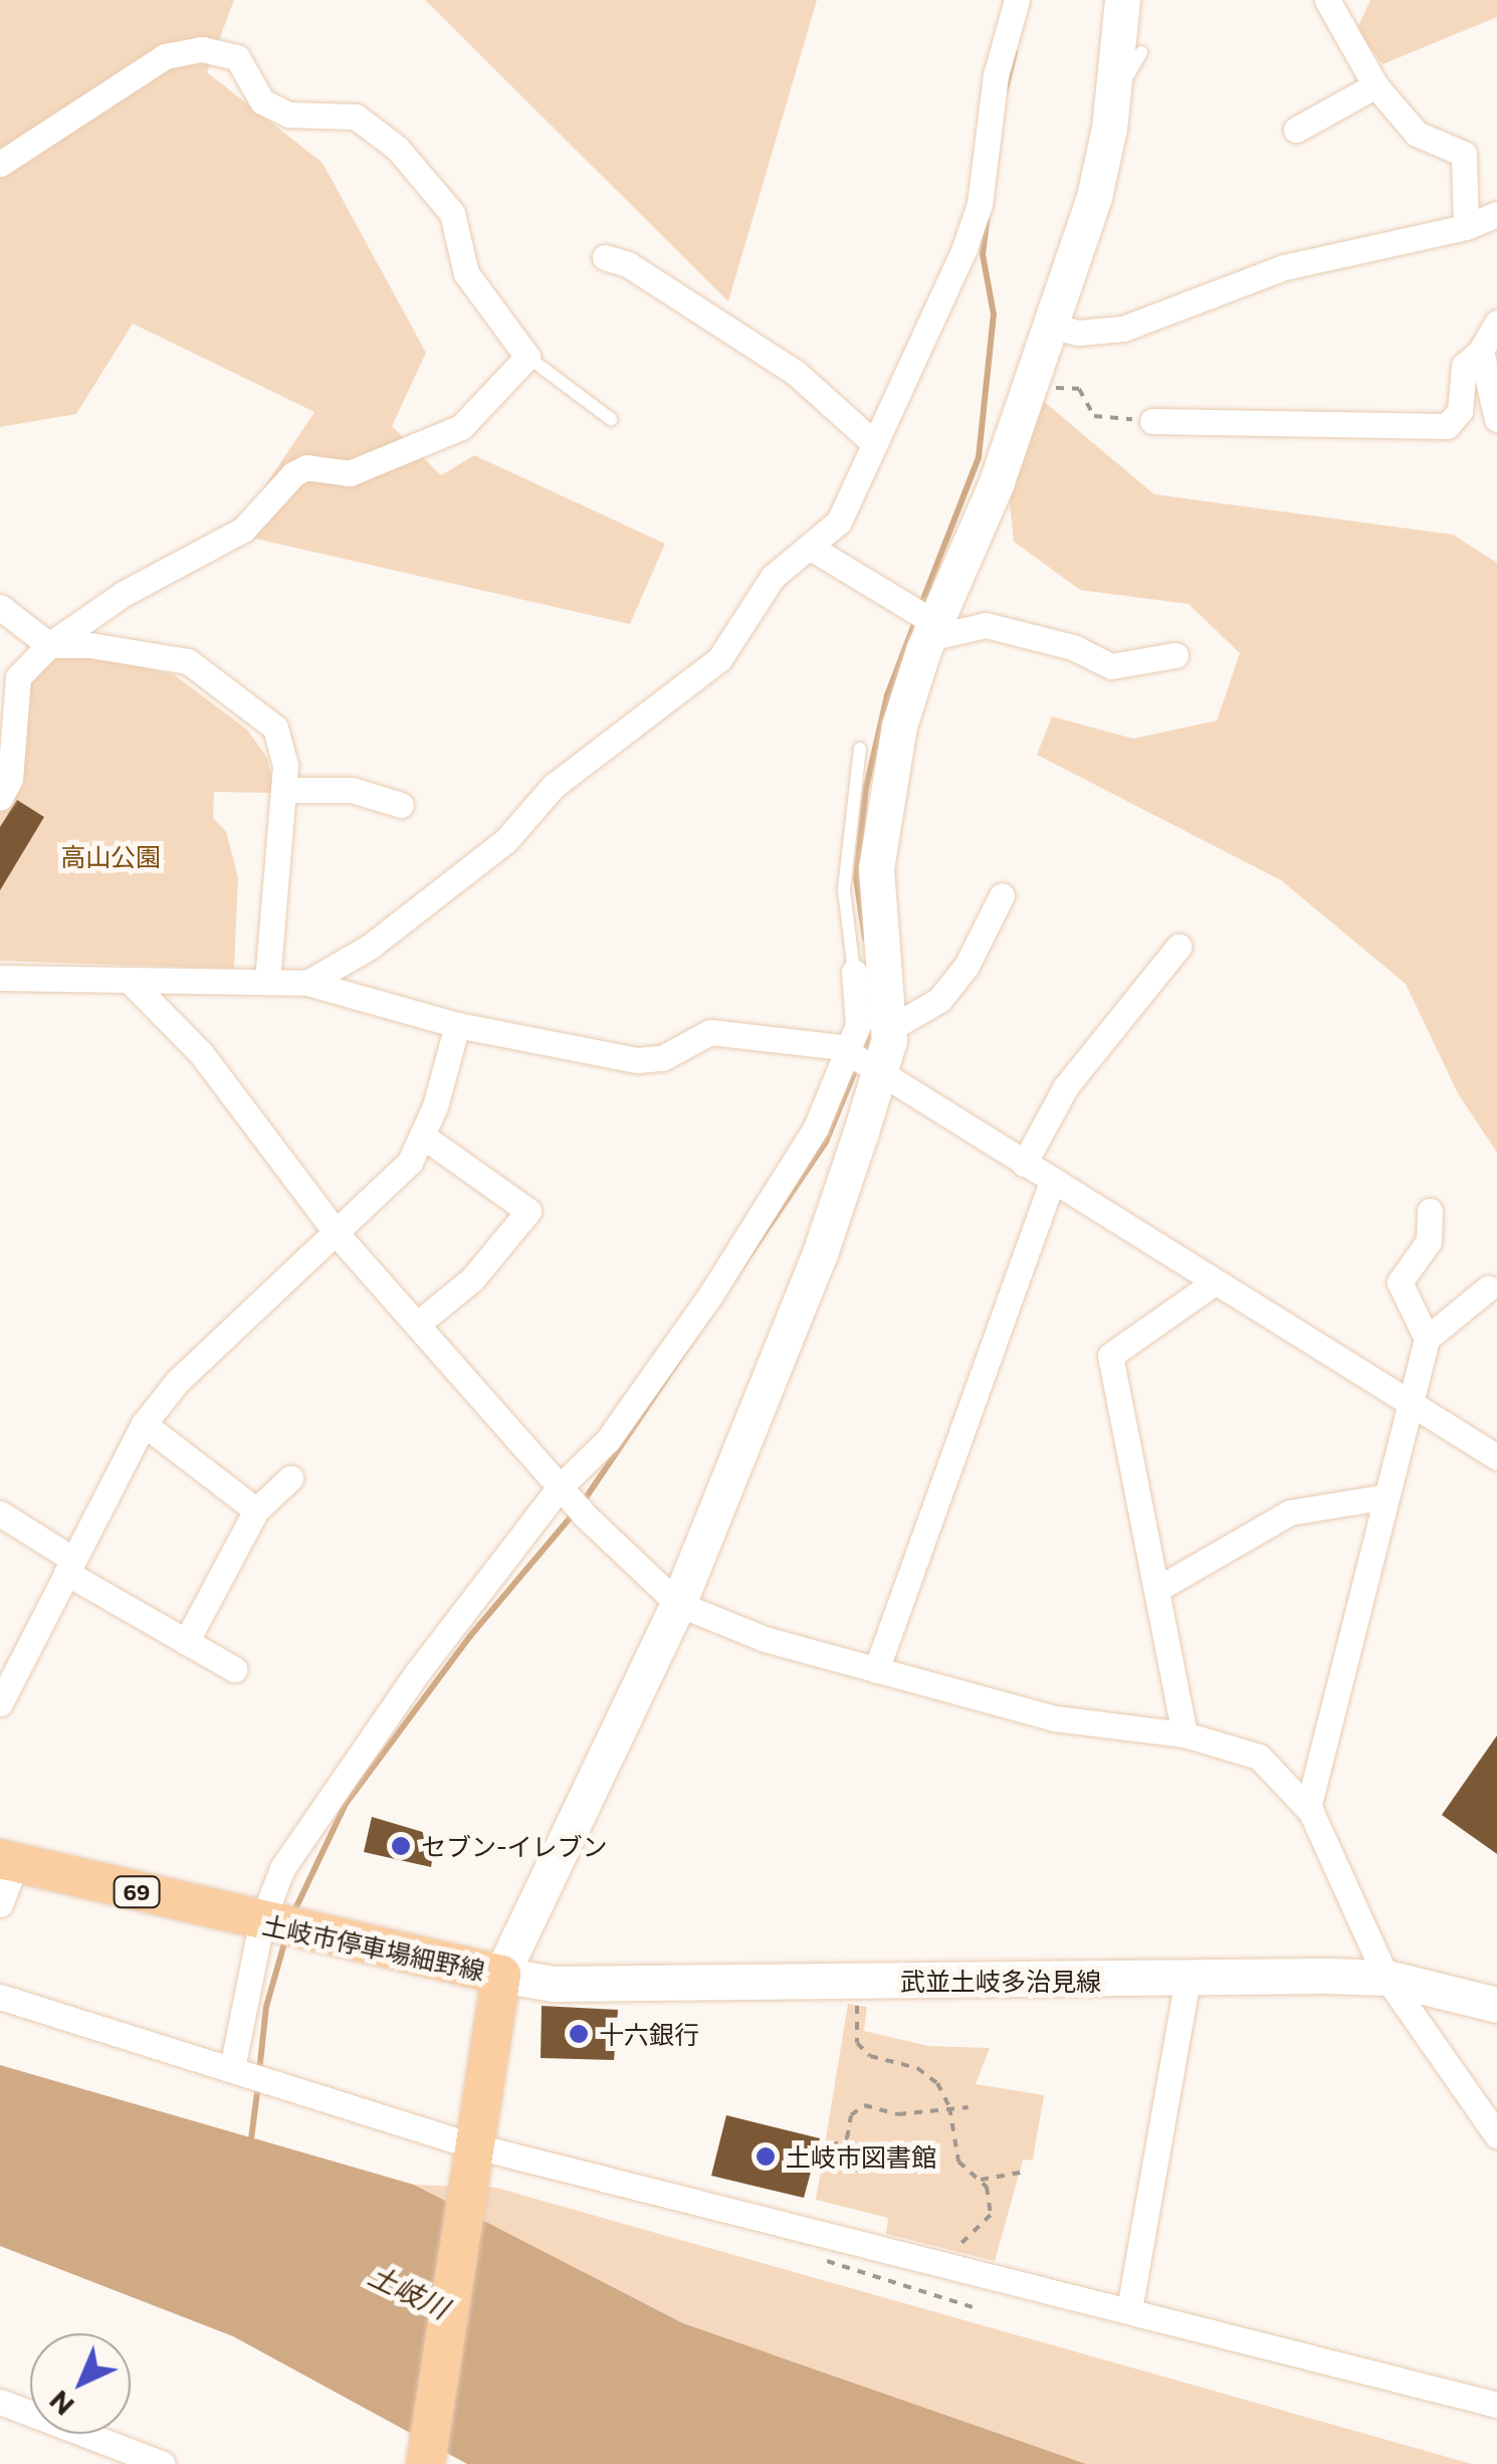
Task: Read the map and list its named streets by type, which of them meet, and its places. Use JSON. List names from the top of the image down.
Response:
{
  "streets": {
    "main road": ["69", "土岐市停車場細野線"],
    "street": ["武並土岐多治見線"]
  },
  "crossings": [
    ["土岐市停車場細野線", "武並土岐多治見線"]
  ],
  "water": ["土岐川"],
  "parks": ["高山公園"],
  "places": ["セブン-イレブン", "十六銀行", "土岐市図書館"],
  "north": "bottom left"
}
